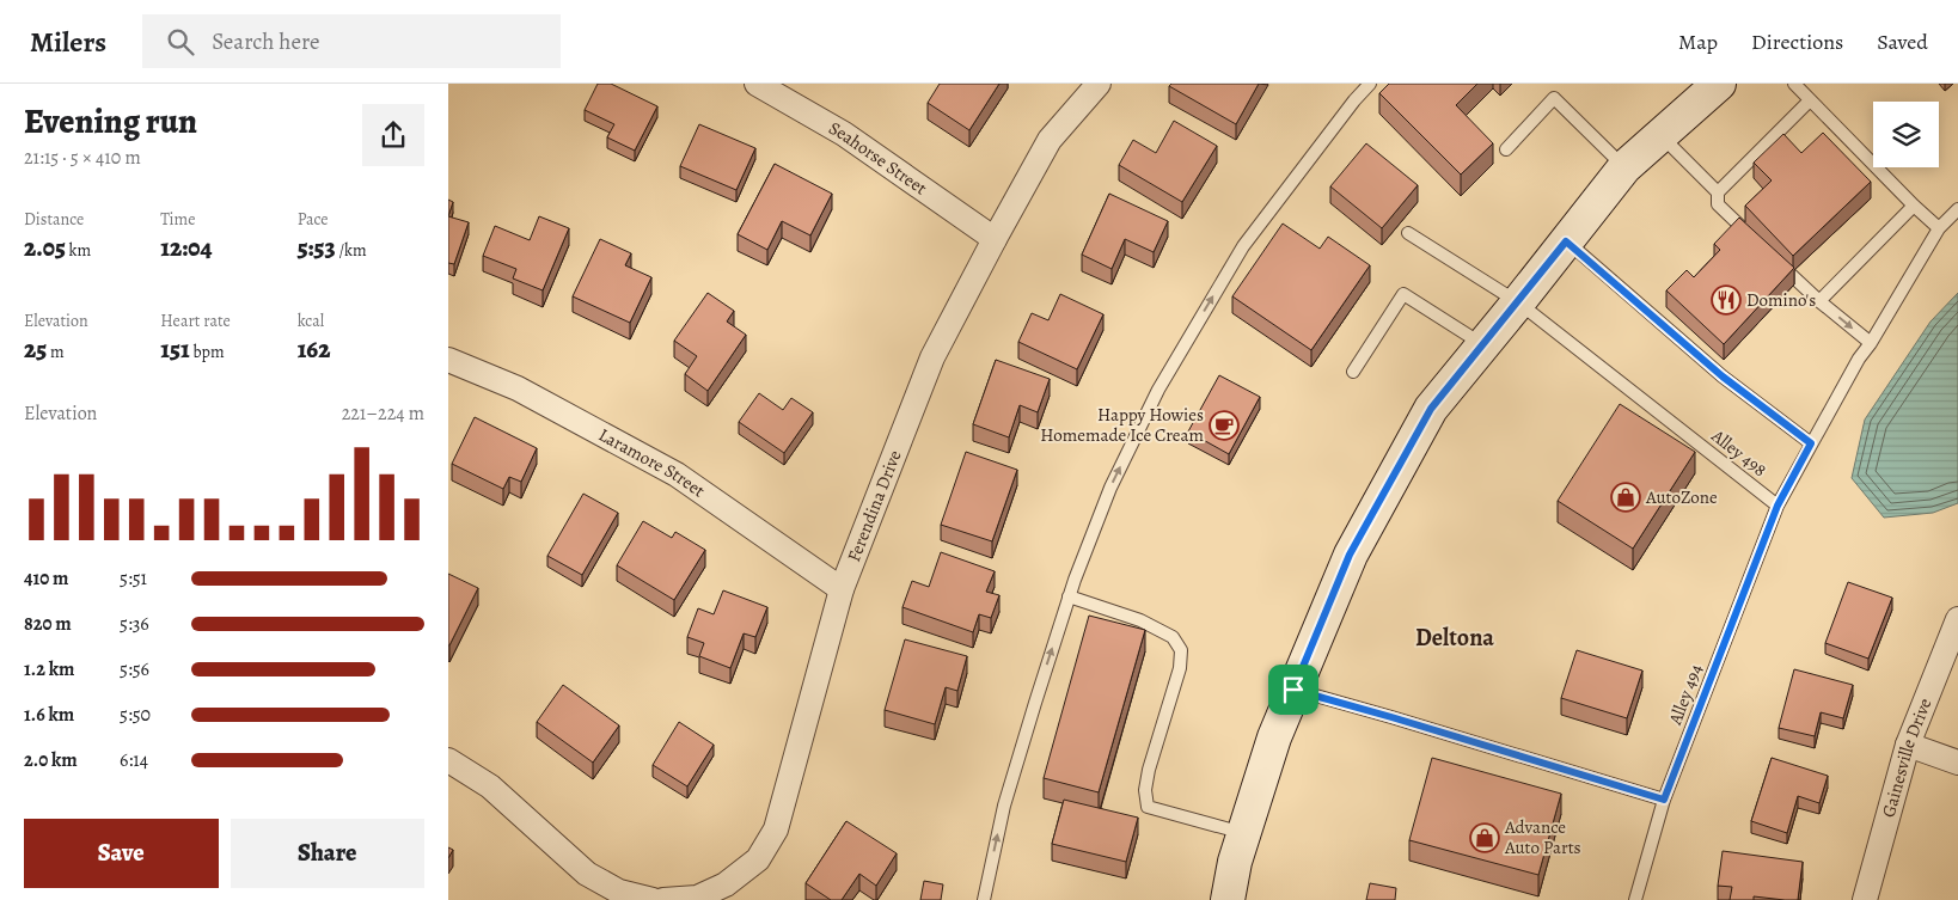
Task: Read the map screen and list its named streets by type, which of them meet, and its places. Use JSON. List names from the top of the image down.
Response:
{
  "streets": {
    "street": [
      "Seahorse Street",
      "Laramore Street",
      "Ferendina Drive",
      "Gainesville Drive"
    ],
    "lane": ["Alley 498", "Alley 494"]
  },
  "crossings": [
    ["Seahorse Street", "Ferendina Drive"],
    ["Alley 498", "Alley 494"],
    ["Laramore Street", "Ferendina Drive"]
  ],
  "districts": ["Deltona"],
  "places": {
    "restaurant": ["Domino's"],
    "cafe": ["Happy Howies Homemade Ice Cream"],
    "shop": ["AutoZone", "Advance Auto Parts"]
  },
  "page": {
    "header": "Milers",
    "search": "Search here",
    "nav": ["Map", "Directions", "Saved"],
    "heading": ["Evening run", "21:15 · 5 × 410 m"],
    "stats": [
      ["Distance", "2.05 km"],
      ["Time", "12:04"],
      ["Pace", "5:53 /km"],
      ["Elevation", "25 m"],
      ["Heart rate", "151 bpm"],
      ["kcal", "162"]
    ],
    "chart": ["Elevation", "221–224 m"],
    "list": [
      {
        "name": "410 m",
        "note": "5:51"
      },
      {
        "name": "820 m",
        "note": "5:36"
      },
      {
        "name": "1.2 km",
        "note": "5:56"
      },
      {
        "name": "1.6 km",
        "note": "5:50"
      },
      {
        "name": "2.0 km",
        "note": "6:14"
      }
    ],
    "buttons": ["Save", "Share"]
  }
}
